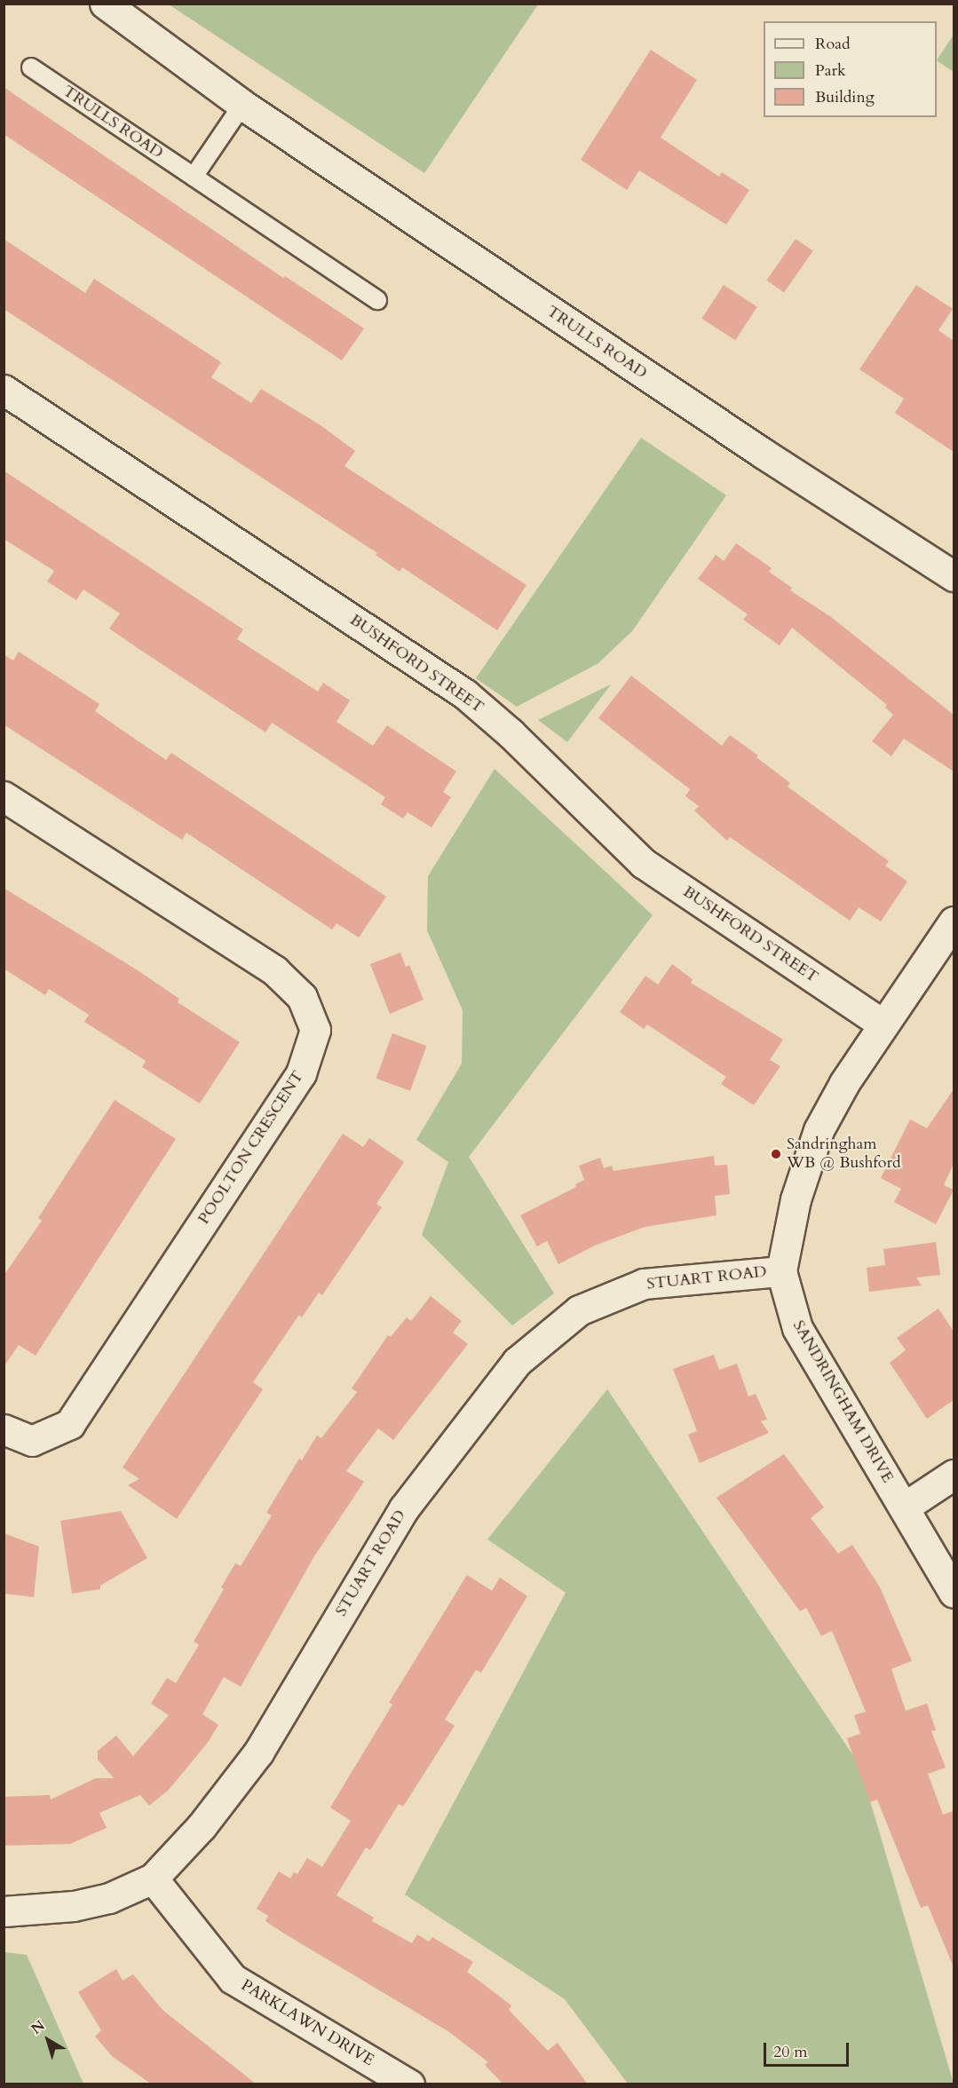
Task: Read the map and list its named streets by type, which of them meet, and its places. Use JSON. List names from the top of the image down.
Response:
{
  "streets": {
    "street": [
      "TRULLS ROAD",
      "BUSHFORD STREET",
      "POOLTON CRESCENT",
      "STUART ROAD",
      "SANDRINGHAM DRIVE",
      "PARKLAWN DRIVE"
    ]
  },
  "crossings": [
    ["BUSHFORD STREET", "SANDRINGHAM DRIVE"],
    ["STUART ROAD", "SANDRINGHAM DRIVE"],
    ["STUART ROAD", "PARKLAWN DRIVE"]
  ],
  "places": ["Sandringham WB @ Bushford"],
  "legend": ["Road", "Park", "Building"],
  "scale_bar": "20 m",
  "north": "top left"
}
